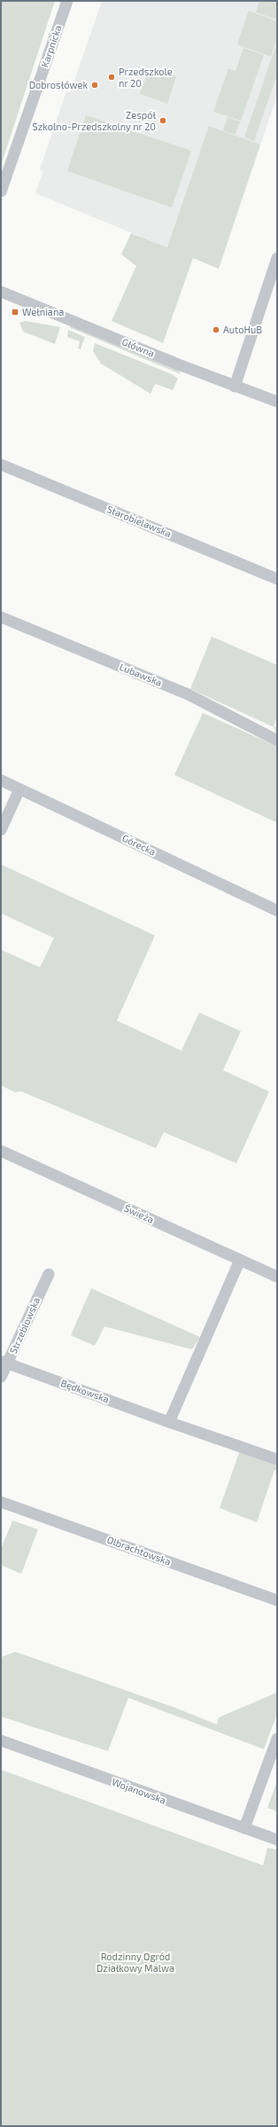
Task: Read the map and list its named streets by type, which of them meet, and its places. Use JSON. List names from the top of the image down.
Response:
{
  "streets": {
    "street": [
      "Karpnicka",
      "Główna",
      "Starobielawska",
      "Lubawska",
      "Górecka",
      "Świeża",
      "Strzeblowska",
      "Będkowska",
      "Olbrachtowska",
      "Wojanowska"
    ]
  },
  "crossings": [
    ["Strzeblowska", "Będkowska"]
  ],
  "parks": ["Rodzinny Ogród Działkowy Malwa"],
  "places": {
    "other": [
      "Przedszkole nr 20",
      "Dobrosłówek",
      "Zespół Szkolno-Przedszkolny nr 20",
      "AutoHuB"
    ],
    "transit": ["Wełniana"]
  }
}
